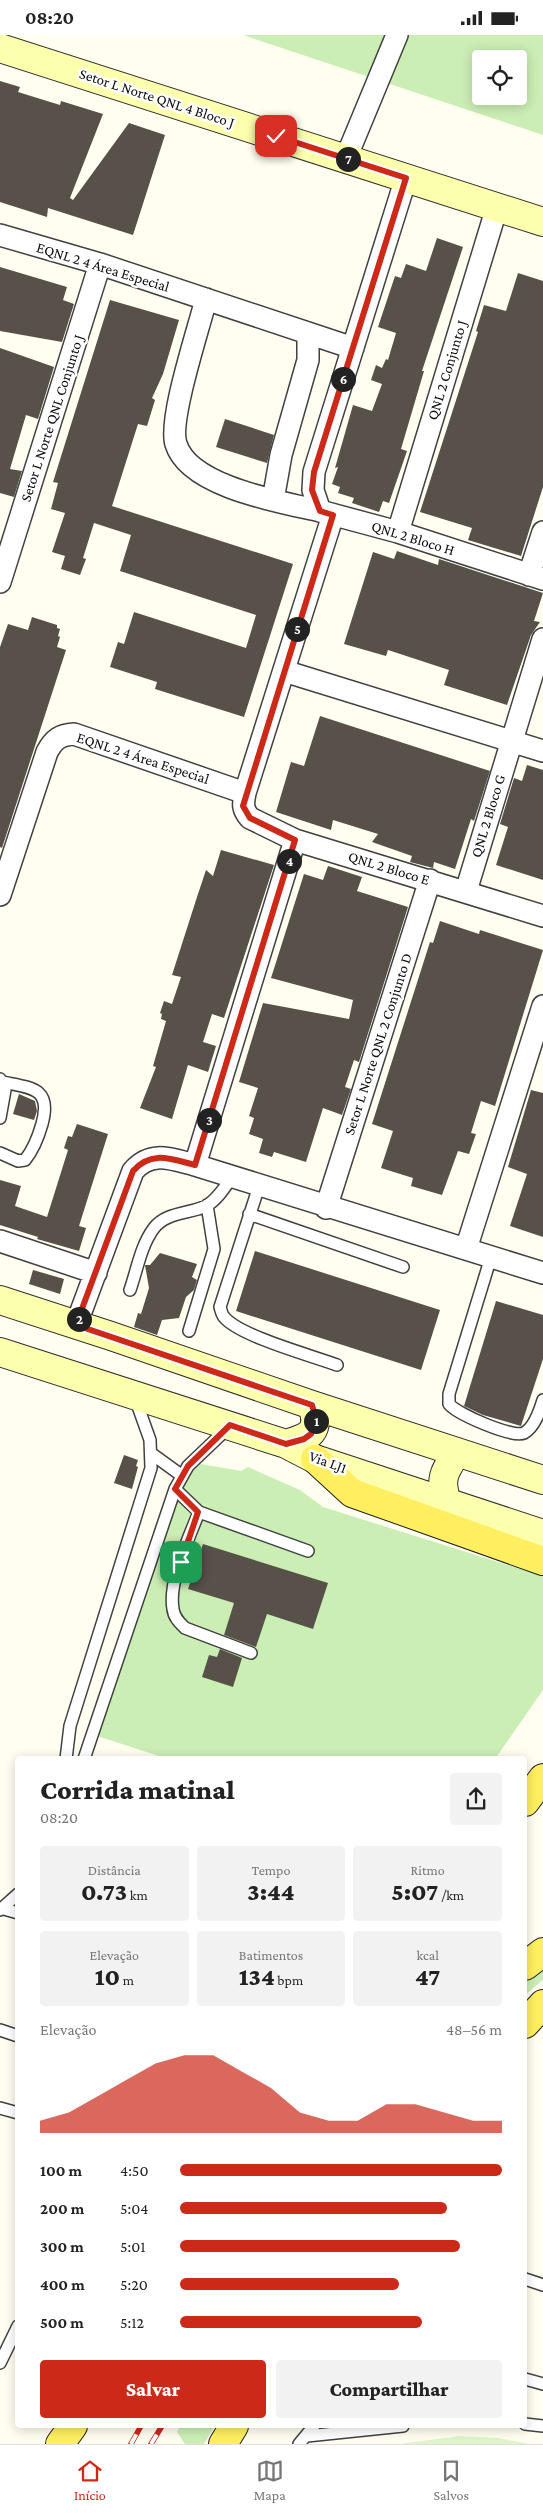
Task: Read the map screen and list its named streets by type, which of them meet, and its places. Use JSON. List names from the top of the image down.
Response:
{
  "streets": {
    "main road": ["Setor L Norte QNL 4 Bloco J", "Via LJ1"],
    "street": [
      "EQNL 2 4 Área Especial",
      "QNL 2 Conjunto J",
      "Setor L Norte QNL Conjunto J",
      "QNL 2 Bloco H",
      "QNL 2 Bloco G",
      "QNL 2 Bloco E",
      "Setor L Norte QNL 2 Conjunto D"
    ]
  },
  "crossings": [
    ["Setor L Norte QNL 4 Bloco J", "QNL 2 Conjunto J"],
    ["EQNL 2 4 Área Especial", "Setor L Norte QNL Conjunto J"],
    ["EQNL 2 4 Área Especial", "QNL 2 Bloco E"],
    ["QNL 2 Conjunto J", "QNL 2 Bloco H"],
    ["QNL 2 Bloco G", "QNL 2 Bloco E"],
    ["QNL 2 Bloco E", "Setor L Norte QNL 2 Conjunto D"]
  ],
  "page": {
    "status": "08:20",
    "pins": [
      "7",
      "6",
      "5",
      "4",
      "3",
      "2",
      "1"
    ],
    "heading": ["Corrida matinal", "08:20"],
    "stats": [
      ["Distância", "0.73 km"],
      ["Tempo", "3:44"],
      ["Ritmo", "5:07 /km"],
      ["Elevação", "10 m"],
      ["Batimentos", "134 bpm"],
      ["kcal", "47"]
    ],
    "chart": ["Elevação", "48–56 m"],
    "list": [
      {
        "name": "100 m",
        "note": "4:50"
      },
      {
        "name": "200 m",
        "note": "5:04"
      },
      {
        "name": "300 m",
        "note": "5:01"
      },
      {
        "name": "400 m",
        "note": "5:20"
      },
      {
        "name": "500 m",
        "note": "5:12"
      }
    ],
    "buttons": ["Salvar", "Compartilhar"],
    "tabs": ["Início", "Mapa", "Salvos"]
  }
}
